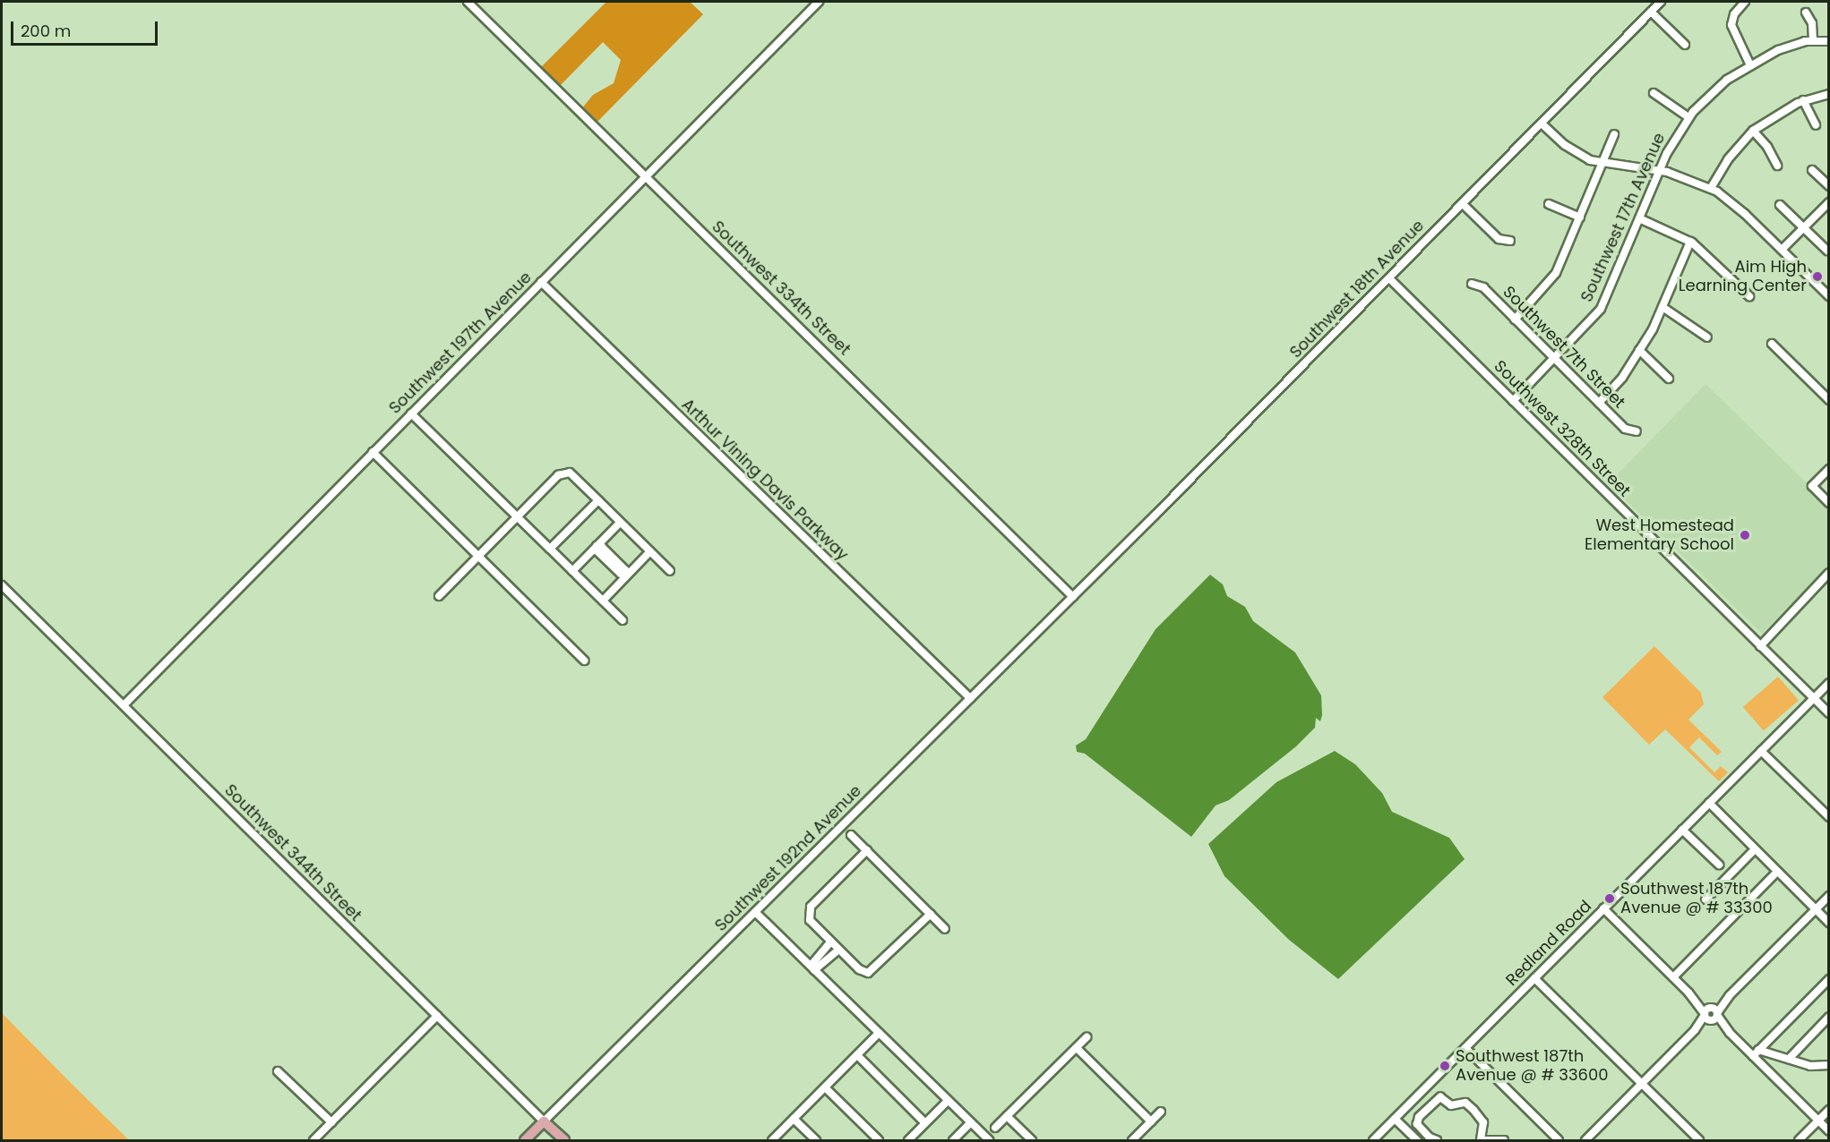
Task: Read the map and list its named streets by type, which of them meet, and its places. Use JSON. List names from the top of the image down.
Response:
{
  "streets": {
    "main road": ["Southwest 344th Street", "Southwest 192nd Avenue"],
    "street": [
      "Southwest 17th Avenue",
      "Southwest 334th Street",
      "Southwest 18th Avenue",
      "Southwest 197th Avenue",
      "Southwest 7th Street",
      "Southwest 328th Street",
      "Arthur Vining Davis Parkway",
      "Redland Road"
    ]
  },
  "crossings": [
    ["Southwest 17th Avenue", "Southwest 7th Street"],
    ["Southwest 17th Avenue", "Southwest 328th Street"],
    ["Southwest 334th Street", "Southwest 18th Avenue"],
    ["Southwest 334th Street", "Southwest 197th Avenue"],
    ["Southwest 334th Street", "Southwest 192nd Avenue"],
    ["Southwest 18th Avenue", "Southwest 328th Street"],
    ["Southwest 18th Avenue", "Southwest 192nd Avenue"],
    ["Southwest 197th Avenue", "Arthur Vining Davis Parkway"],
    ["Southwest 197th Avenue", "Southwest 344th Street"],
    ["Southwest 328th Street", "Redland Road"],
    ["Arthur Vining Davis Parkway", "Southwest 192nd Avenue"],
    ["Southwest 344th Street", "Southwest 192nd Avenue"]
  ],
  "places": [
    "Aim High Learning Center",
    "West Homestead Elementary School",
    "Southwest 187th Avenue @ # 33300",
    "Southwest 187th Avenue @ # 33600"
  ],
  "scale_bar": "200 m"
}
